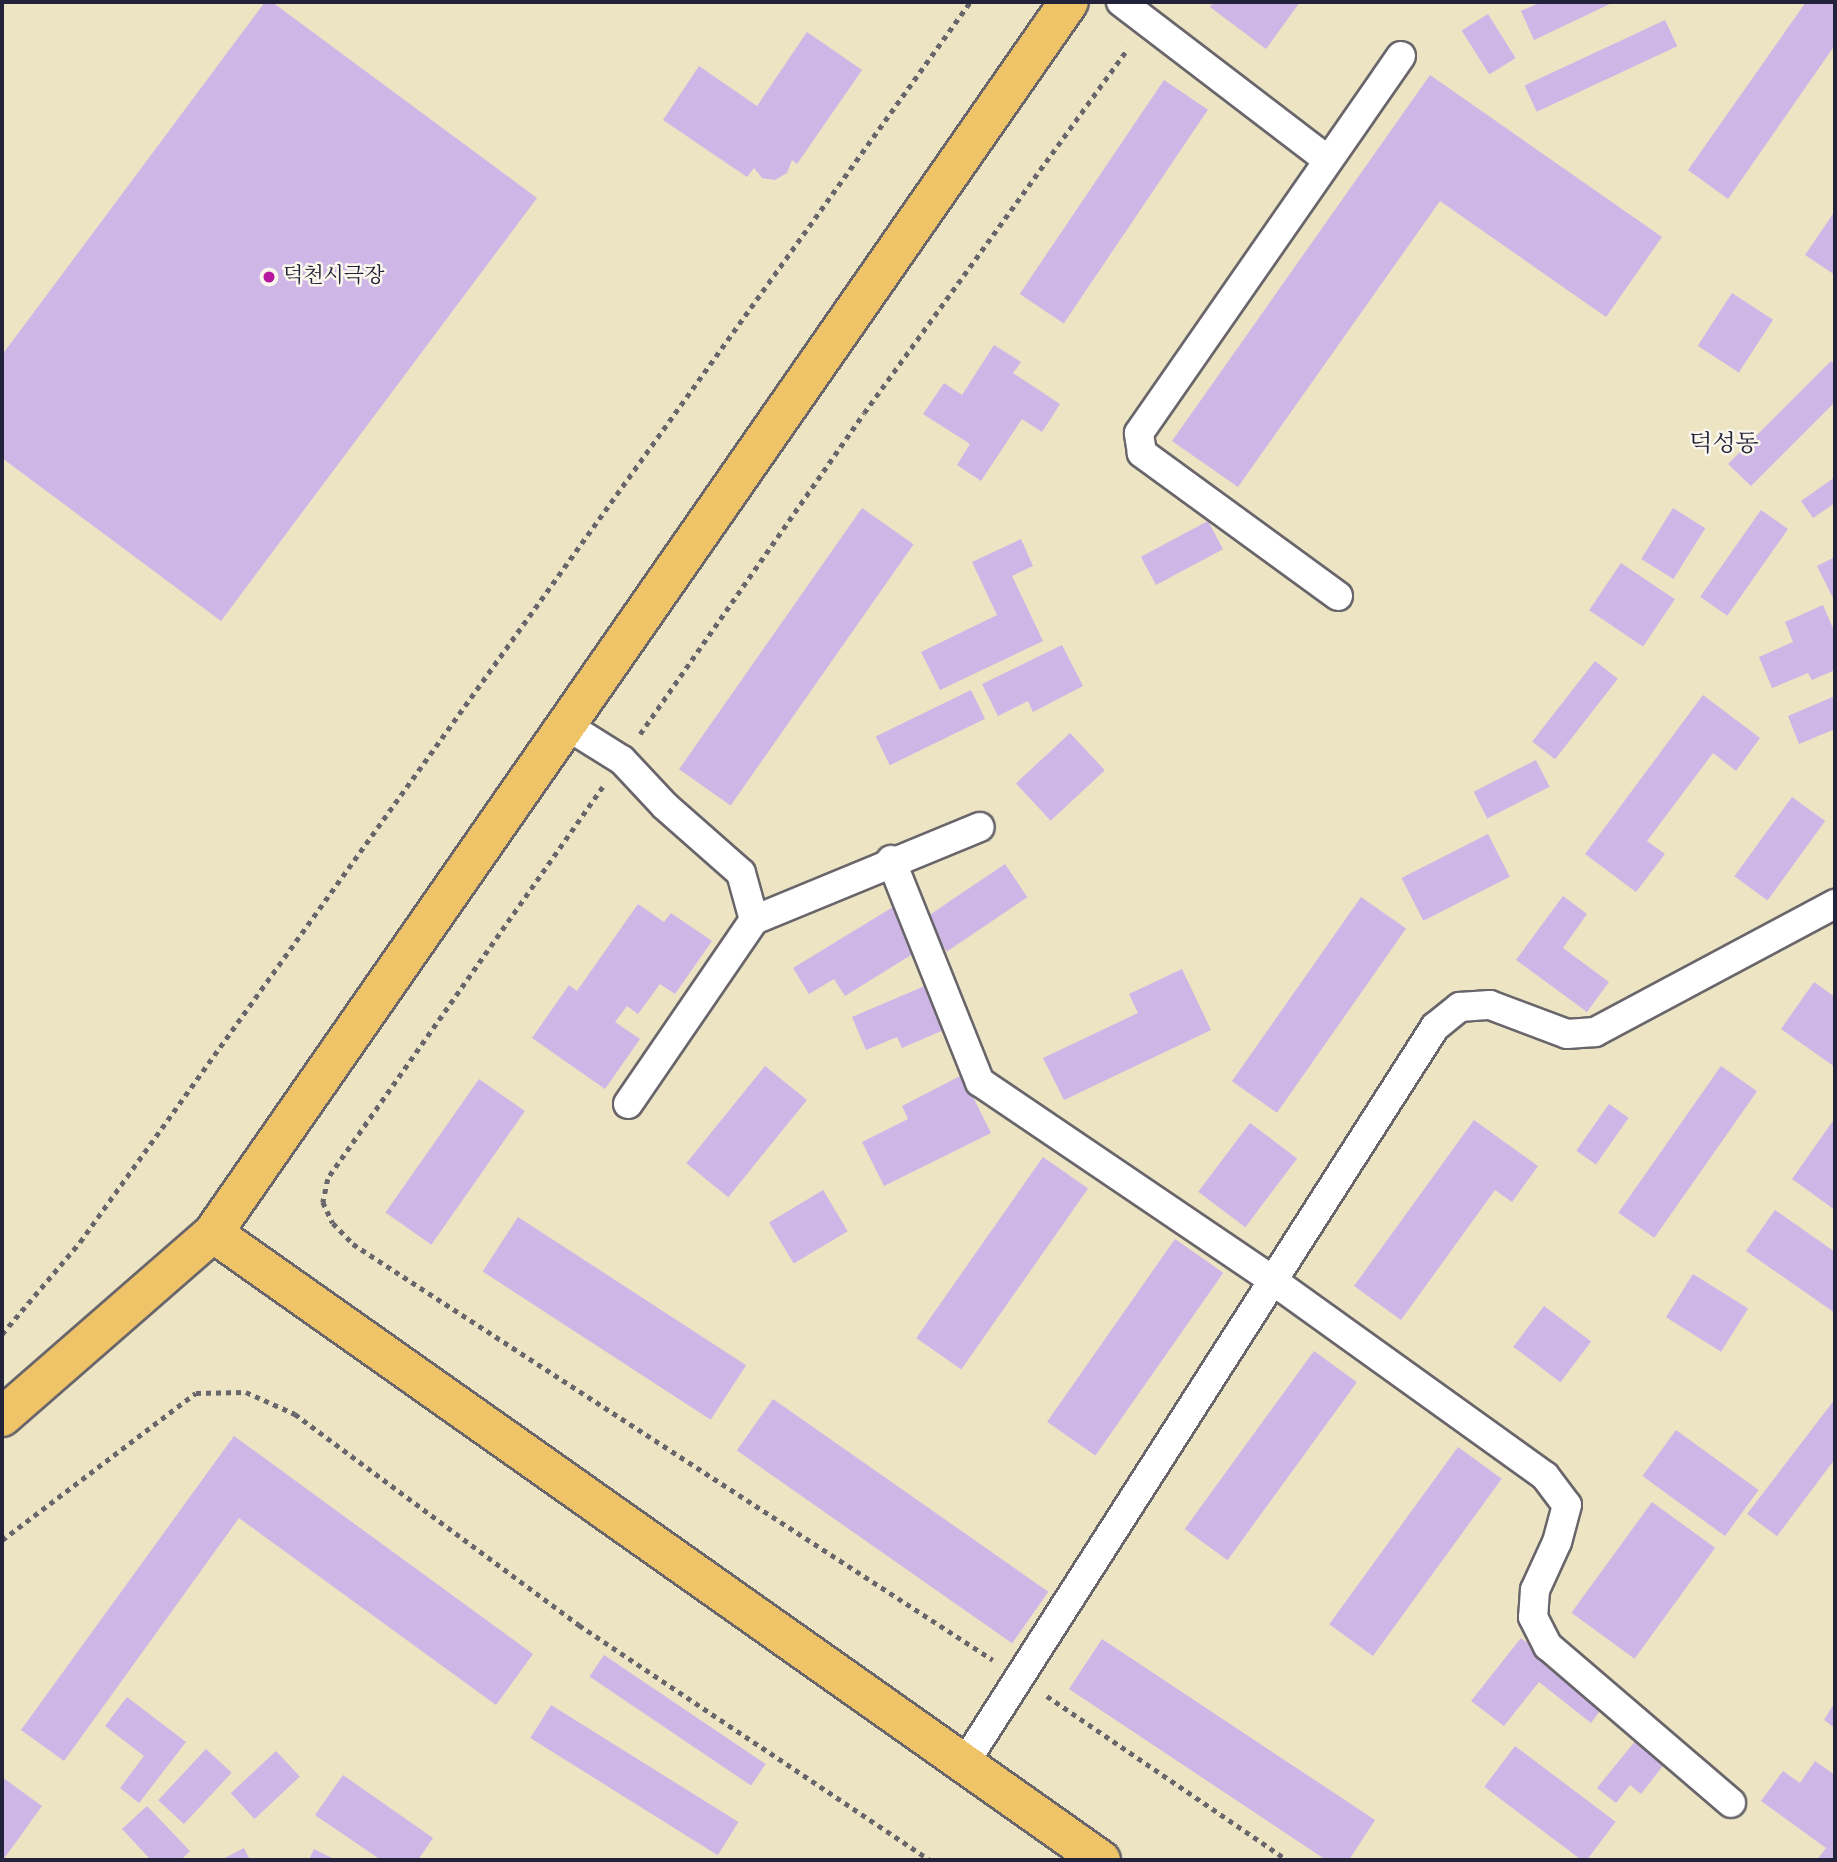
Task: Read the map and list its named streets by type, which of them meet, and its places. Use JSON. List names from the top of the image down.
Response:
{
  "districts": ["덕성동"],
  "places": ["덕천시극장"]
}
